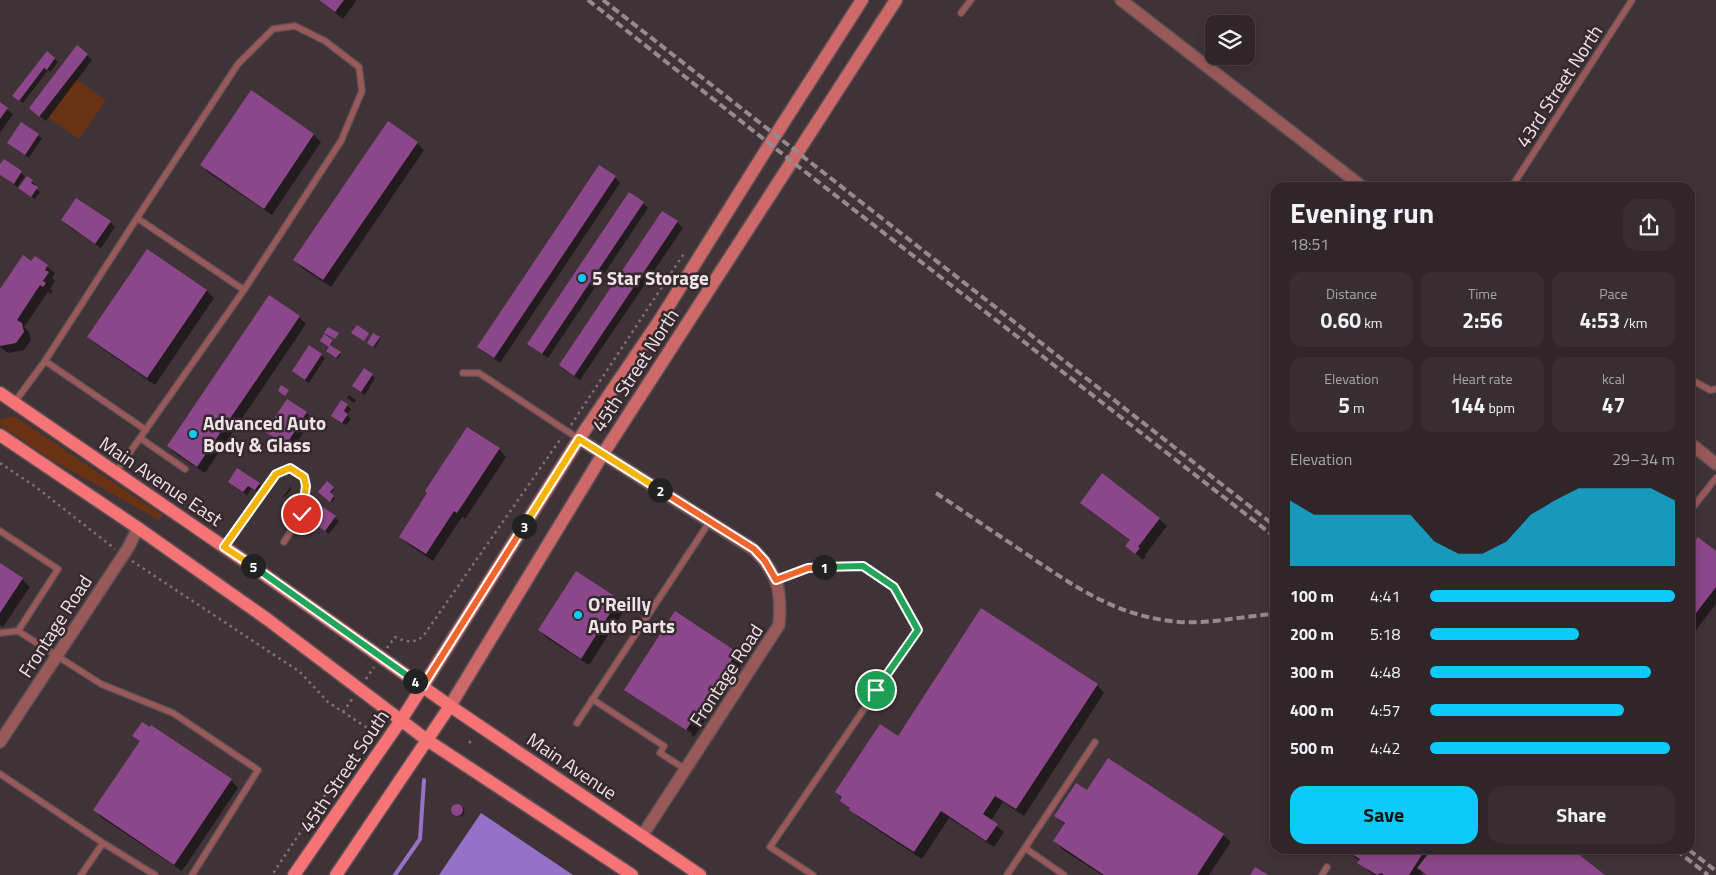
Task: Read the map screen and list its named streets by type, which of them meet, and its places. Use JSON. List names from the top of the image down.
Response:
{
  "streets": {
    "main road": [
      "45th Street North",
      "Main Avenue East",
      "Main Avenue",
      "45th Street South"
    ],
    "street": ["Frontage Road"],
    "lane": ["43rd Street North"]
  },
  "crossings": [
    ["45th Street North", "Main Avenue East"],
    ["45th Street North", "Frontage Road"],
    ["45th Street North", "Main Avenue"],
    ["45th Street North", "45th Street South"],
    ["Main Avenue East", "Main Avenue"],
    ["Main Avenue East", "45th Street South"],
    ["Frontage Road", "Main Avenue"],
    ["Main Avenue", "45th Street South"]
  ],
  "places": ["5 Star Storage", "Advanced Auto Body & Glass", "O'Reilly Auto Parts"],
  "page": {
    "heading": ["Evening run", "18:51"],
    "stats": [
      ["Distance", "0.60 km"],
      ["Time", "2:56"],
      ["Pace", "4:53 /km"],
      ["Elevation", "5 m"],
      ["Heart rate", "144 bpm"],
      ["kcal", "47"]
    ],
    "chart": ["Elevation", "29–34 m"],
    "pins": [
      "2",
      "3",
      "5",
      "1",
      "4"
    ],
    "list": [
      {
        "name": "100 m",
        "note": "4:41"
      },
      {
        "name": "200 m",
        "note": "5:18"
      },
      {
        "name": "300 m",
        "note": "4:48"
      },
      {
        "name": "400 m",
        "note": "4:57"
      },
      {
        "name": "500 m",
        "note": "4:42"
      }
    ],
    "buttons": ["Save", "Share"]
  }
}
